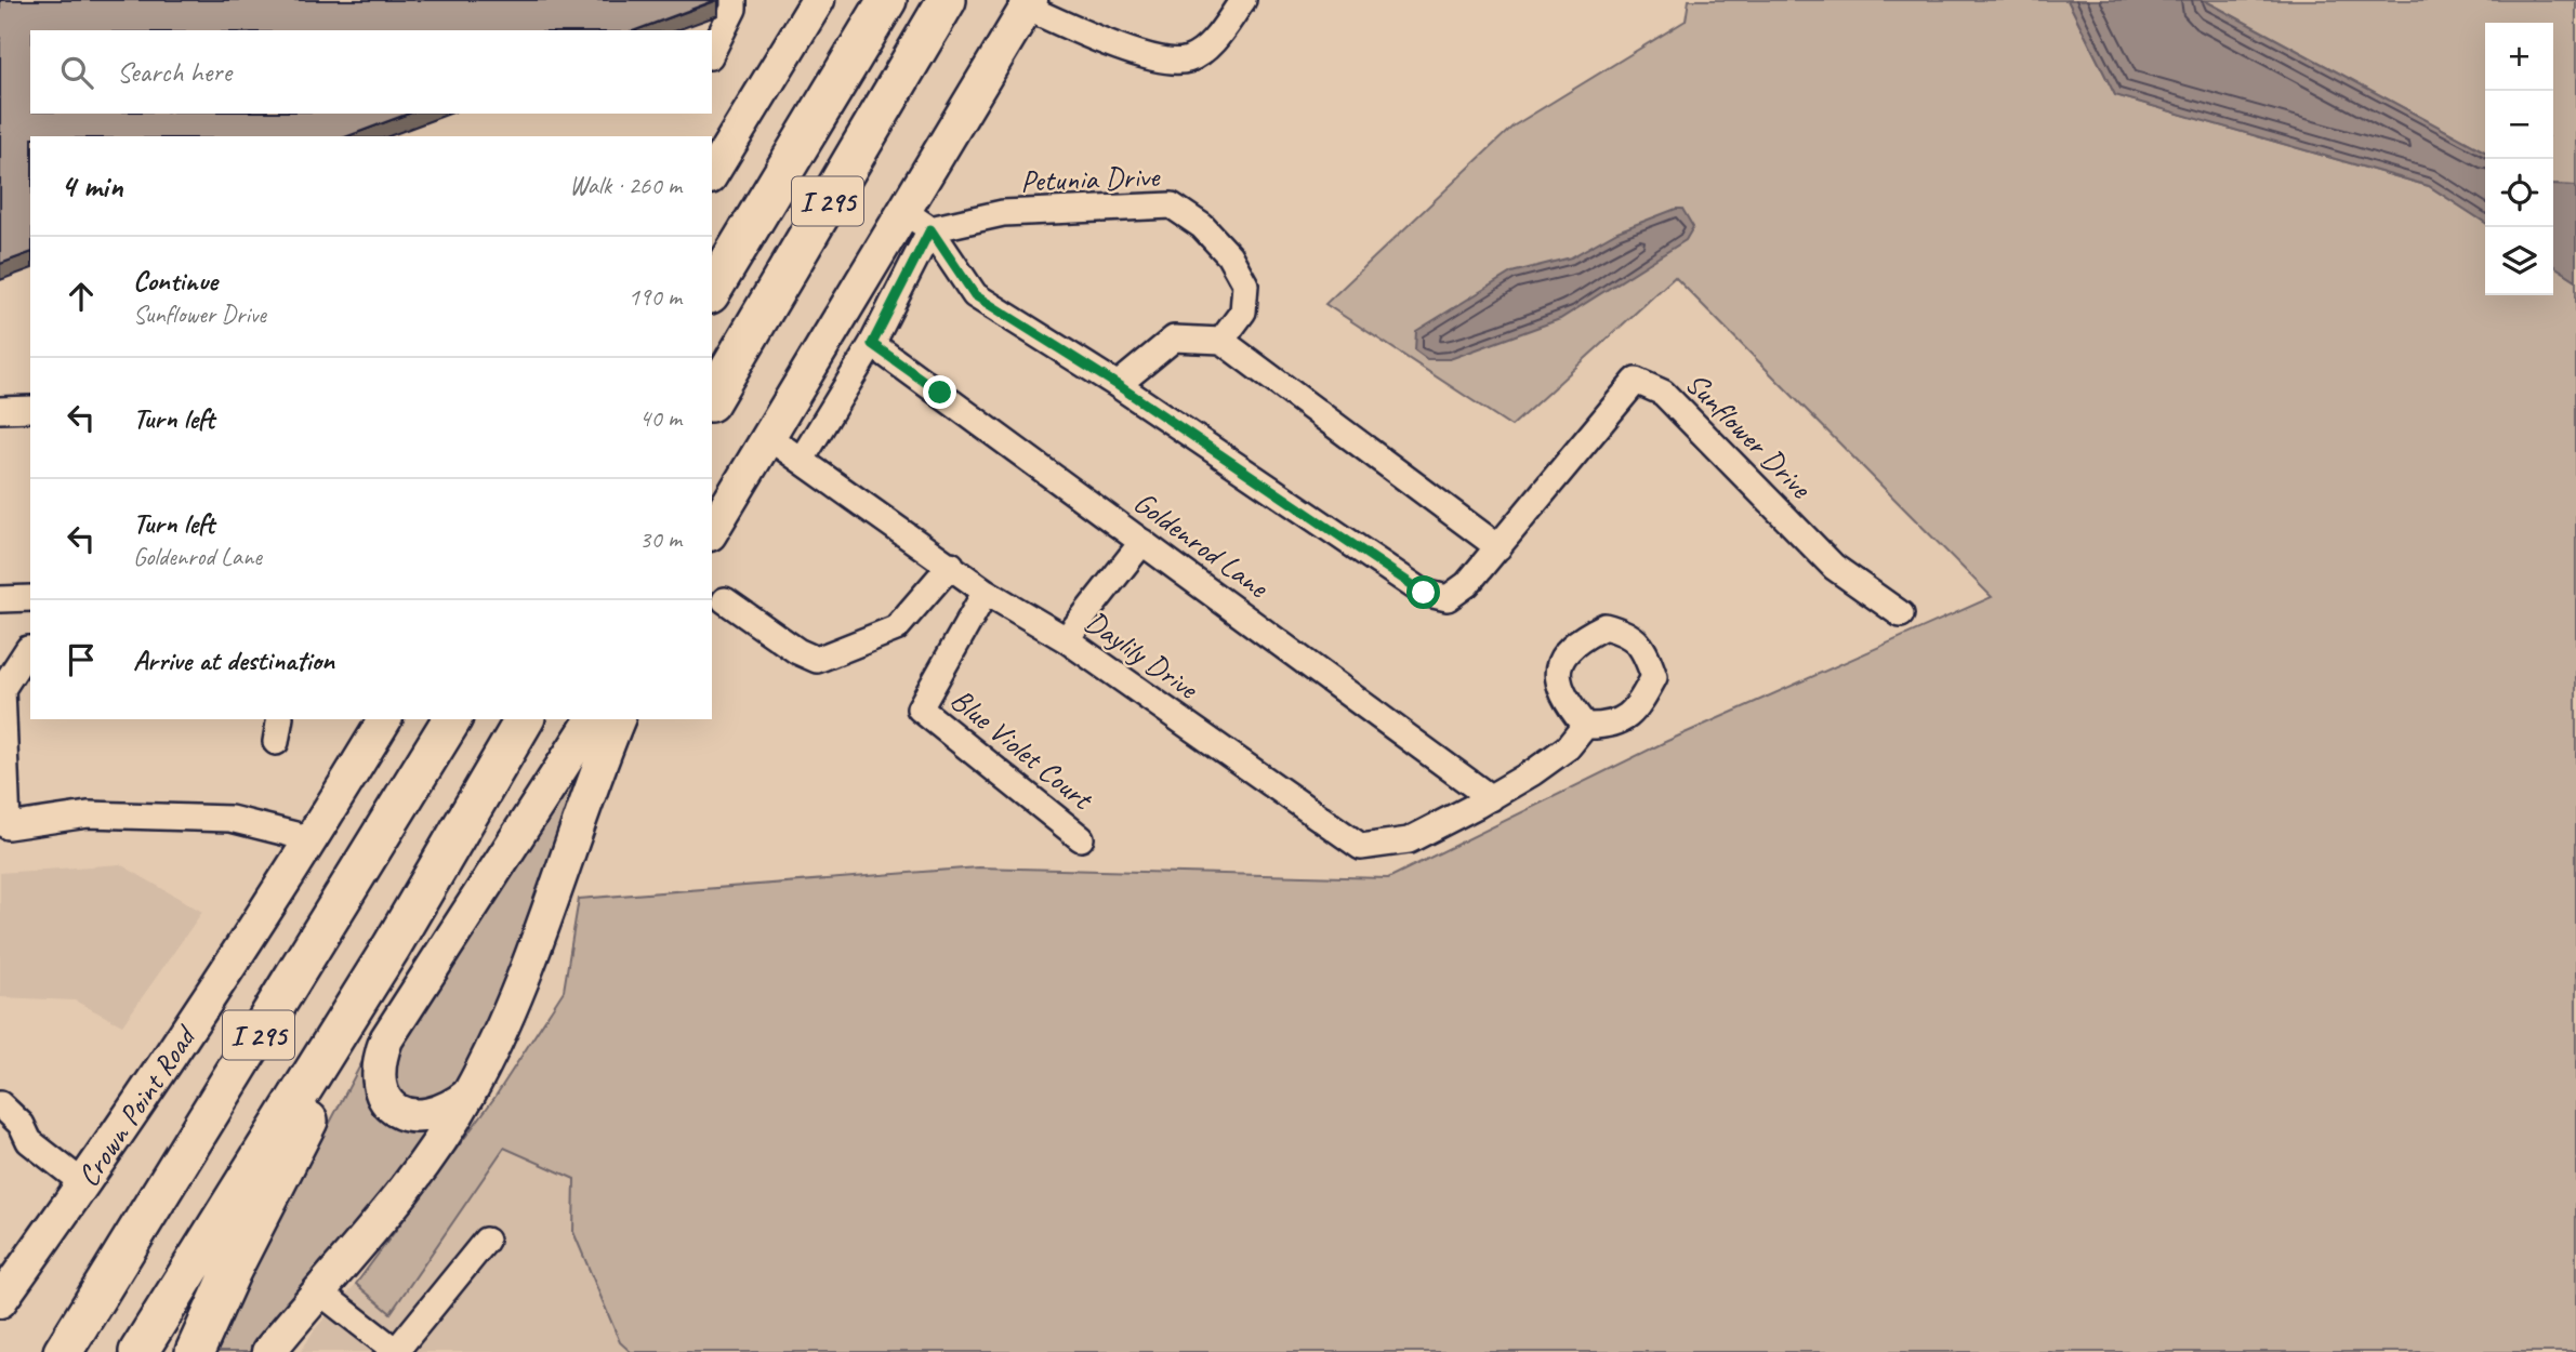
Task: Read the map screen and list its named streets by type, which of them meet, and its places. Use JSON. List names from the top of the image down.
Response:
{
  "streets": {
    "highway": ["I 295"],
    "main road": ["Crown Point Road"],
    "street": [
      "Petunia Drive",
      "Sunflower Drive",
      "Goldenrod Lane",
      "Daylily Drive",
      "Blue Violet Court"
    ]
  },
  "crossings": [
    ["Petunia Drive", "Sunflower Drive"],
    ["Goldenrod Lane", "Daylily Drive"],
    ["Daylily Drive", "Blue Violet Court"]
  ],
  "page": {
    "map_buttons": ["+", "−"],
    "search": "Search here",
    "heading": ["4 min", "Walk · 260 m"],
    "list": [
      ["Continue", "Sunflower Drive", "190 m"],
      ["Turn left", "40 m"],
      ["Turn left", "Goldenrod Lane", "30 m"],
      "Arrive at destination"
    ]
  }
}
